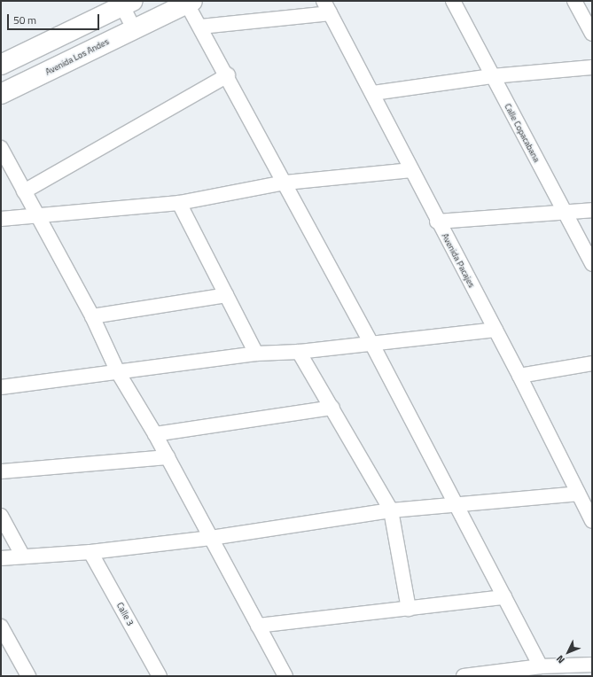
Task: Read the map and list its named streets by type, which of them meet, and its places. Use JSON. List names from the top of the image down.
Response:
{
  "streets": {
    "street": [
      "Avenida Los Andes",
      "Calle Copacabana",
      "Avenida Pacajes",
      "Calle 3"
    ]
  },
  "scale_bar": "50 m",
  "north": "bottom left"
}
